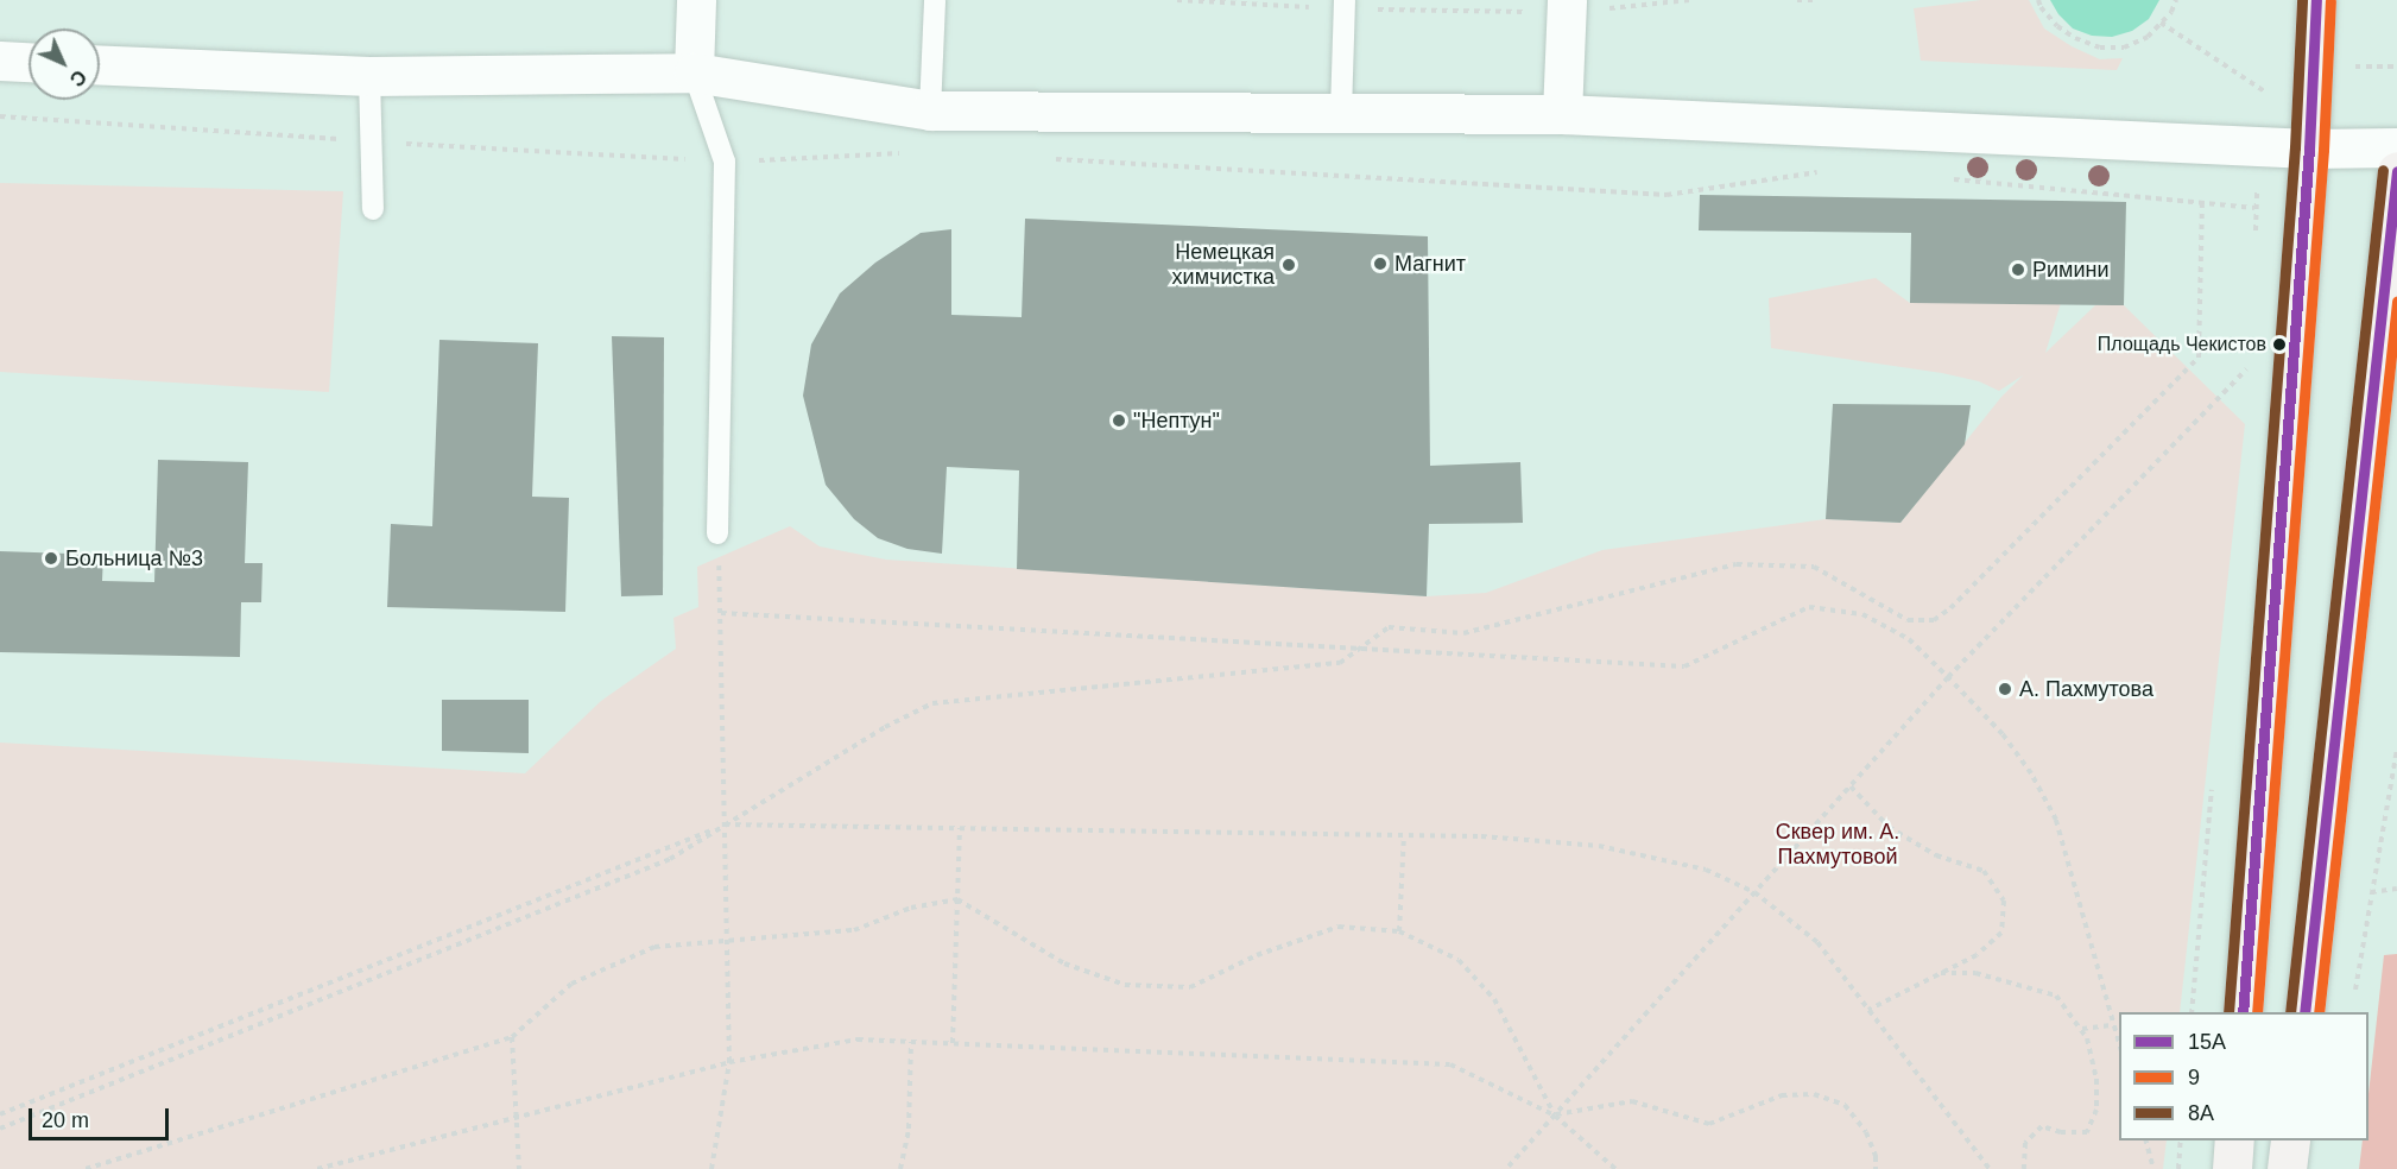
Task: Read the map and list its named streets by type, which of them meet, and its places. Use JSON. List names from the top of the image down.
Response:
{
  "parks": ["Сквер им. А. Пахмутовой"],
  "places": [
    "Магнит",
    "Немецкая химчистка",
    "Римини",
    "Площадь Чекистов",
    "\"Нептун\"",
    "Больница №3",
    "А. Пахмутова"
  ],
  "lines": ["transit line 15А", "transit line 8А", "transit line 9"],
  "legend": ["15А", "9", "8А"],
  "scale_bar": "20 m",
  "north": "bottom right"
}
